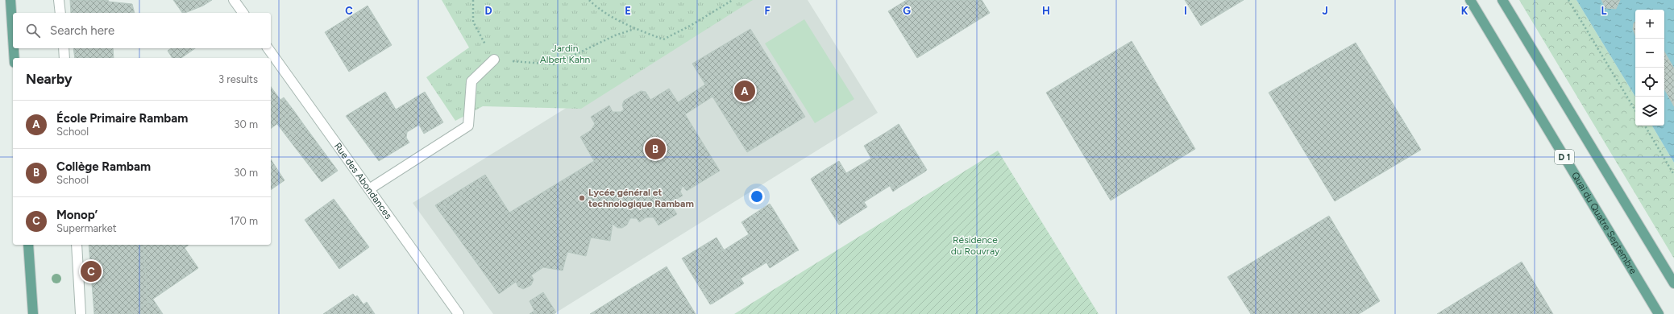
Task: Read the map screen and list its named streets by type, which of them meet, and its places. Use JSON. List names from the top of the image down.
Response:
{
  "streets": {
    "main road": ["D 1", "Quai du Quatre Septembre"],
    "street": ["Rue des Abondances"]
  },
  "parks": ["Jardin Albert Kahn", "Résidence du Rouvray"],
  "places": ["Lycée général et technologique Rambam"],
  "page": {
    "map_buttons": ["+", "−"],
    "search": "Search here",
    "heading": ["Nearby", "3 results"],
    "pins": ["A", "B", "C"],
    "list": [
      {
        "mark": "A",
        "name": "École Primaire Rambam",
        "note": "School",
        "value": "30 m"
      },
      {
        "mark": "B",
        "name": "Collège Rambam",
        "note": "School",
        "value": "30 m"
      },
      {
        "mark": "C",
        "name": "Monop’",
        "note": "Supermarket",
        "value": "170 m"
      }
    ]
  },
  "grid": {
    "columns": [
      "C",
      "D",
      "E",
      "F",
      "G",
      "H",
      "I",
      "J",
      "K",
      "L"
    ]
  }
}
